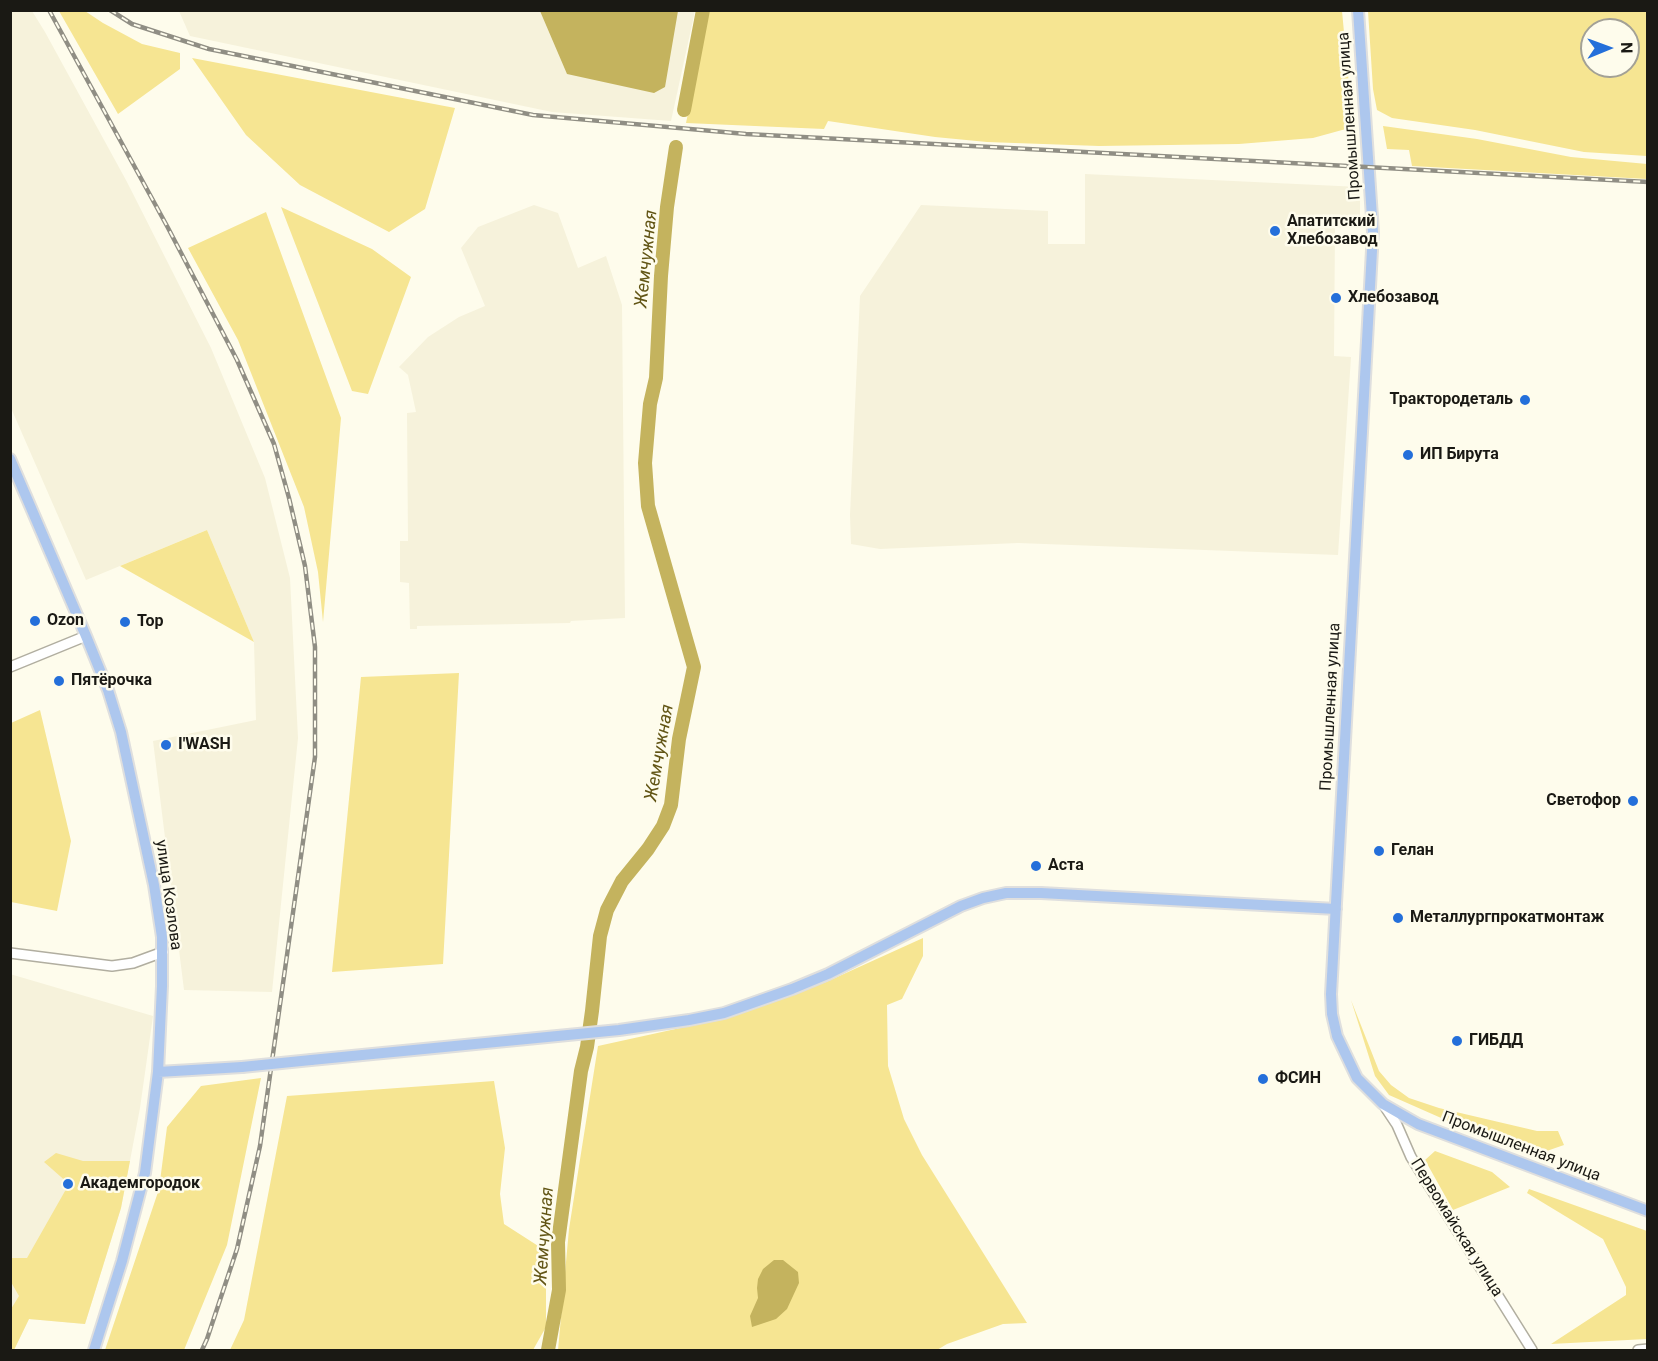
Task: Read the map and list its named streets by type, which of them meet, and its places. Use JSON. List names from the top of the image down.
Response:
{
  "streets": {
    "main road": ["Промышленная улица", "улица Козлова"],
    "street": ["Первомайская улица"]
  },
  "crossings": [
    ["Промышленная улица", "Первомайская улица"]
  ],
  "water": ["Жемчужная"],
  "places": [
    "Апатитский Хлебозавод",
    "Хлебозавод",
    "Трактородеталь",
    "ИП Бирута",
    "Ozon",
    "Тор",
    "Пятёрочка",
    "I'WASH",
    "Светофор",
    "Гелан",
    "Аста",
    "Металлургпрокатмонтаж",
    "ГИБДД",
    "ФСИН",
    "Академгородок"
  ],
  "north": "right"
}
